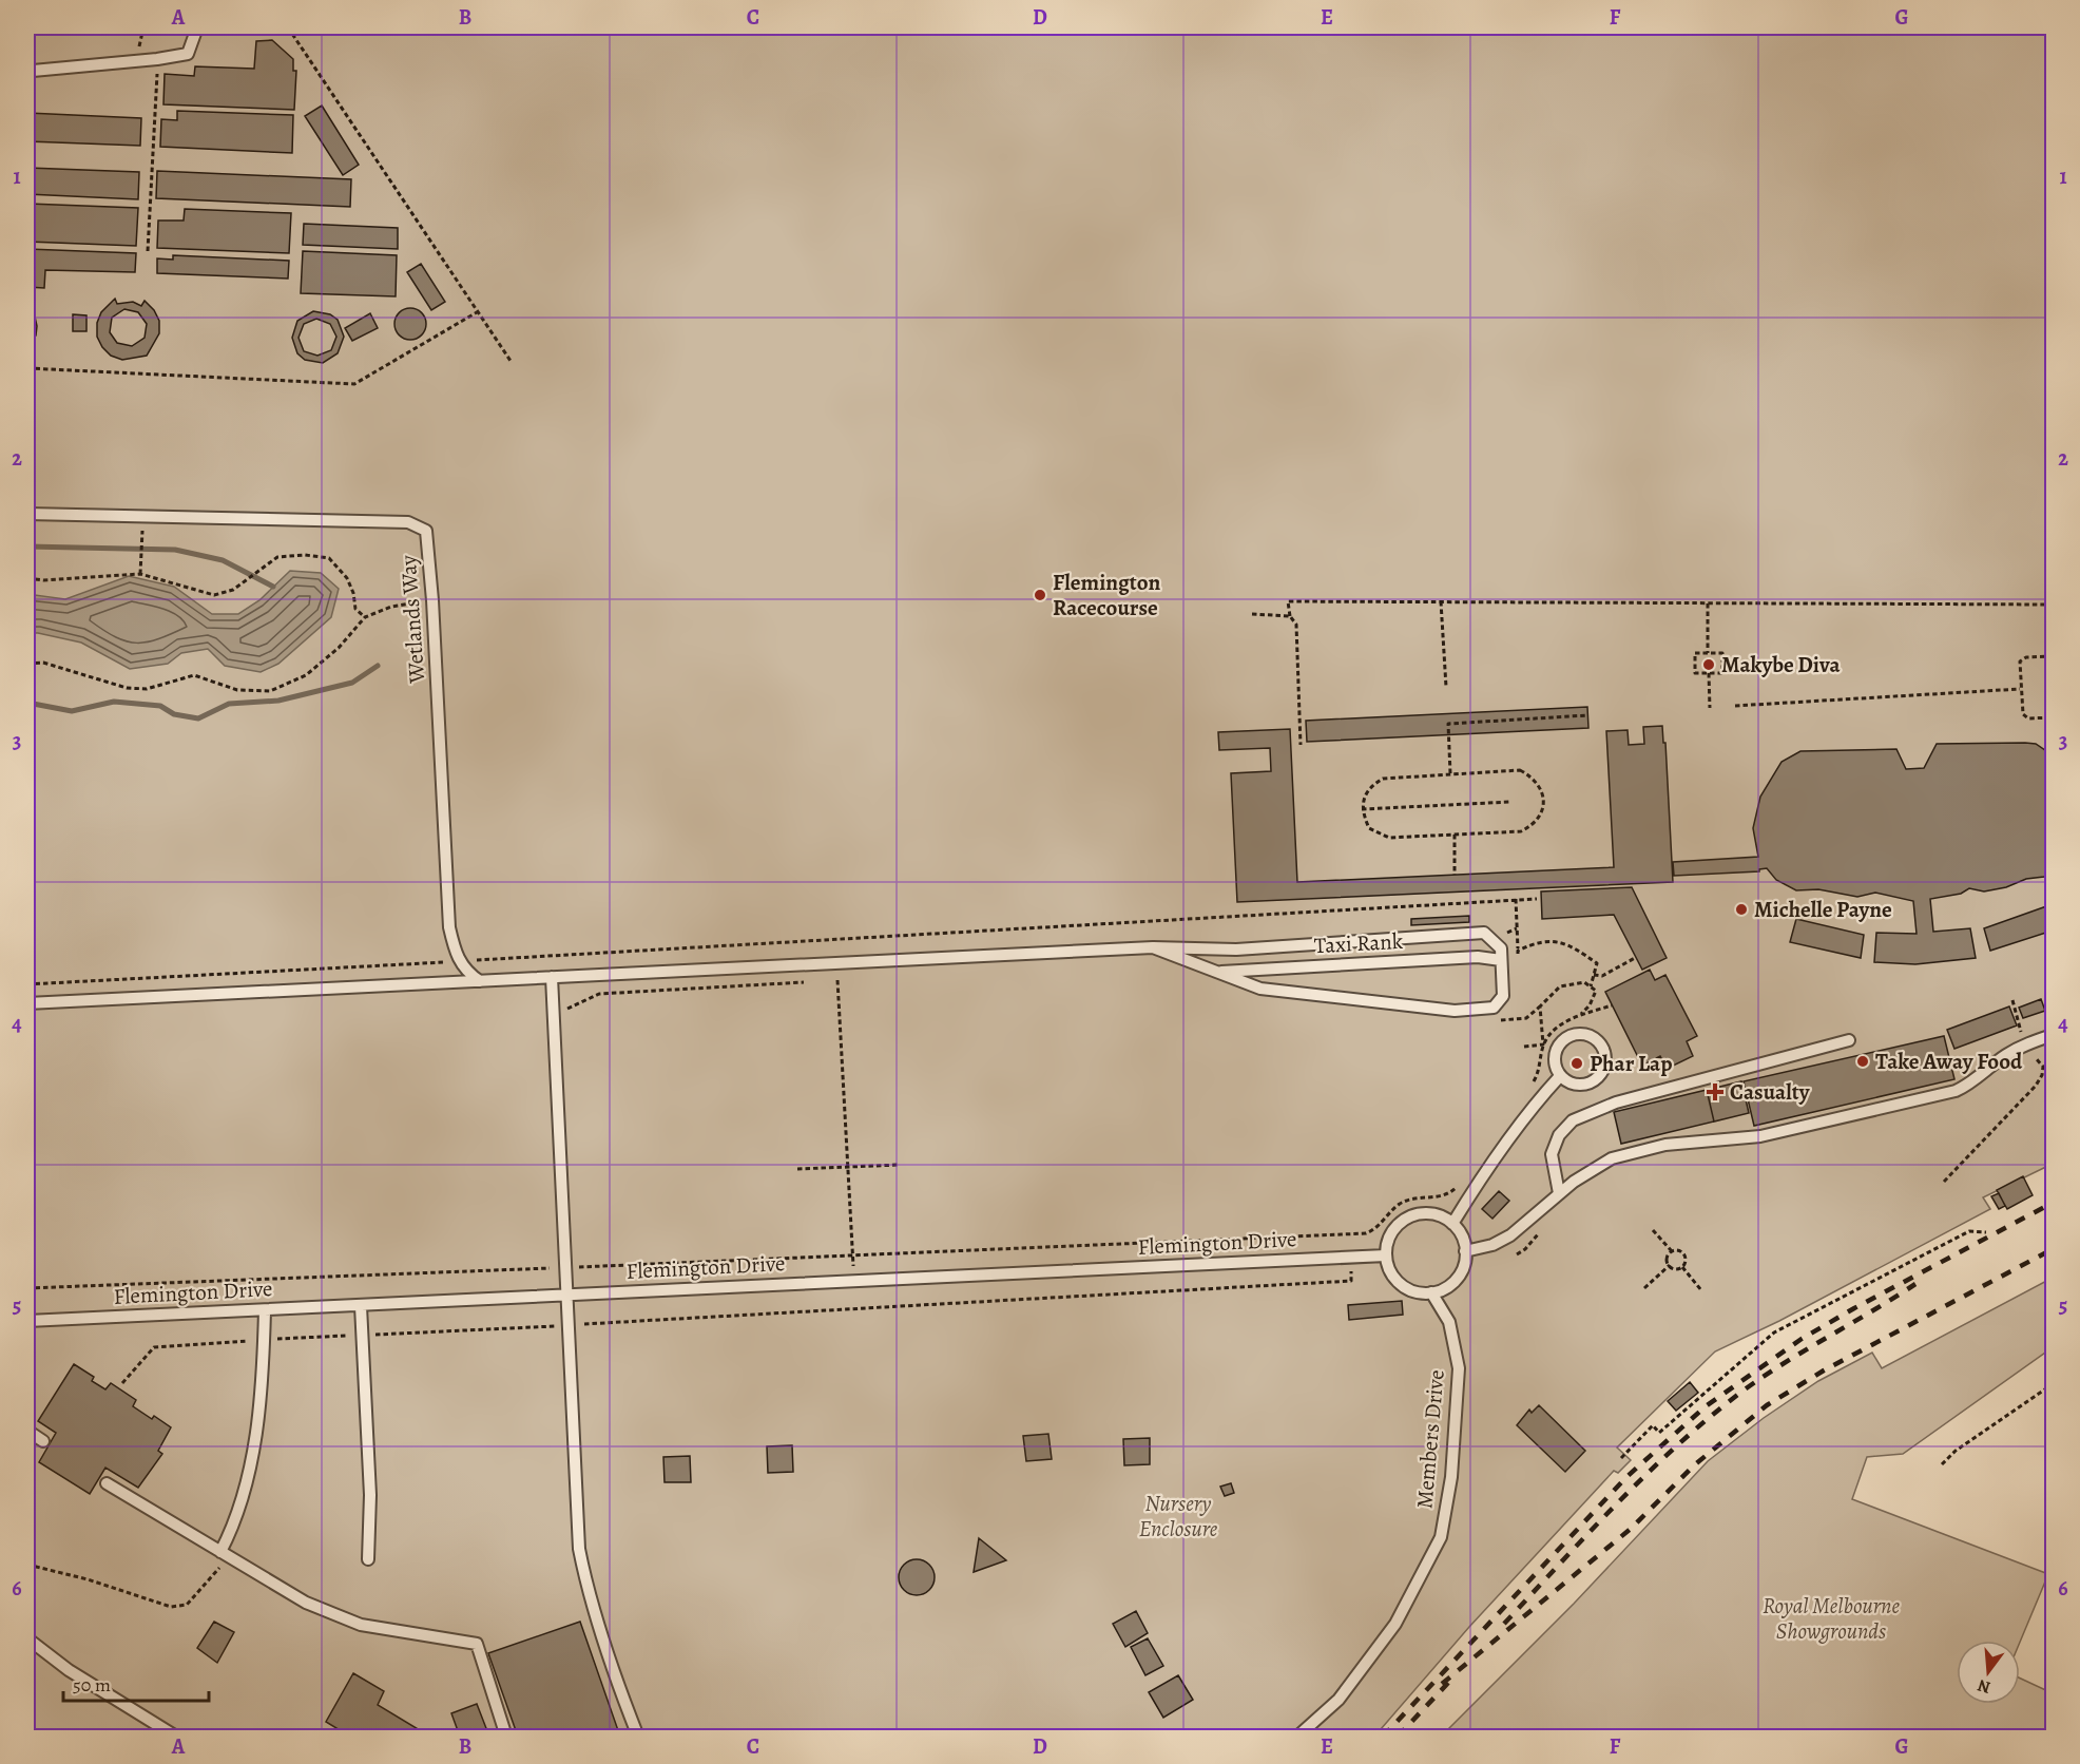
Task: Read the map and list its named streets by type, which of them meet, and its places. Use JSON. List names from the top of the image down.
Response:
{
  "streets": {
    "lane": [
      "Wetlands Way",
      "Taxi Rank",
      "Flemington Drive",
      "Members Drive"
    ]
  },
  "crossings": [
    ["Flemington Drive", "Members Drive"]
  ],
  "parks": ["Nursery Enclosure", "Royal Melbourne Showgrounds"],
  "places": {
    "other": [
      "Flemington Racecourse",
      "Makybe Diva",
      "Michelle Payne",
      "Take Away Food",
      "Phar Lap"
    ],
    "health": ["Casualty"]
  },
  "scale_bar": "50 m",
  "north": "bottom",
  "grid": {
    "columns": [
      "A",
      "B",
      "C",
      "D",
      "E",
      "F",
      "G"
    ],
    "rows": [
      "1",
      "2",
      "3",
      "4",
      "5",
      "6"
    ]
  }
}
